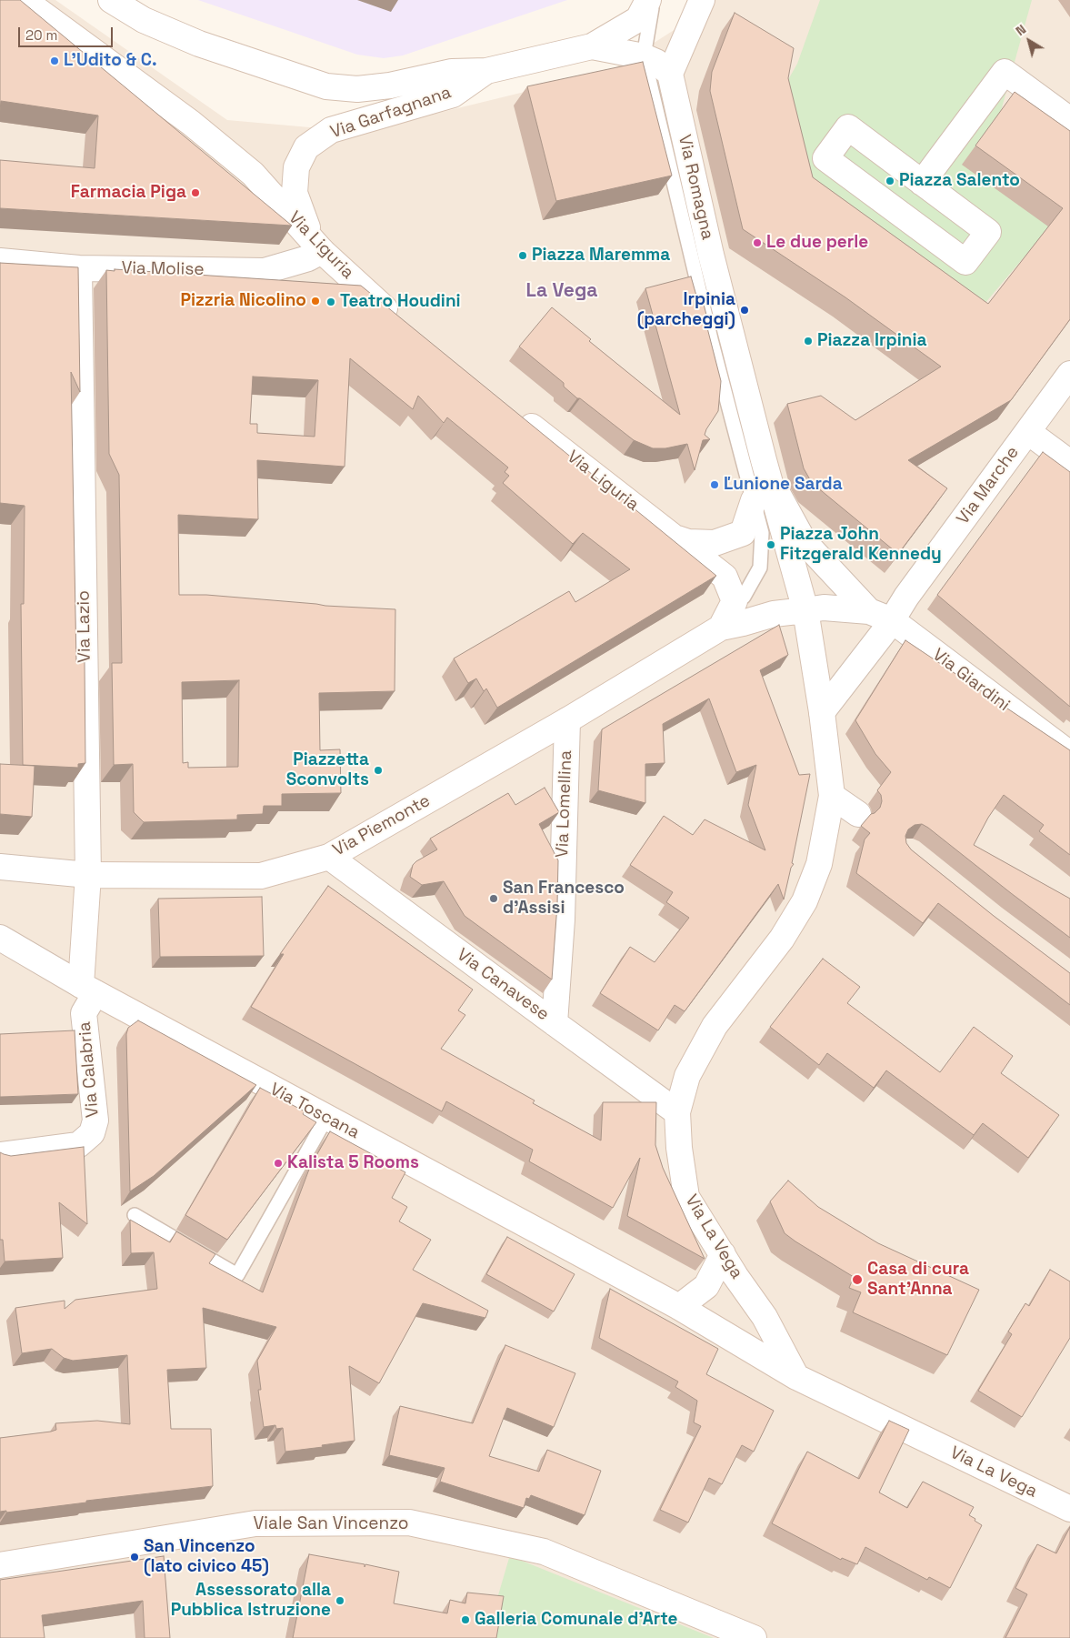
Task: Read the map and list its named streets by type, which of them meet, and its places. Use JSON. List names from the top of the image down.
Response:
{
  "streets": {
    "street": [
      "Via Garfagnana",
      "Via Romagna",
      "Via Liguria",
      "Via Molise",
      "Via Marche",
      "Via Lazio",
      "Via Giardini",
      "Via Lomellina",
      "Via Piemonte",
      "Via Canavese",
      "Via Calabria",
      "Via Toscana",
      "Via La Vega",
      "Viale San Vincenzo"
    ]
  },
  "crossings": [
    ["Via Garfagnana", "Via Romagna"],
    ["Via Garfagnana", "Via Liguria"],
    ["Via Garfagnana", "Via Molise"],
    ["Via Liguria", "Via Molise"],
    ["Via Molise", "Via Lazio"],
    ["Via Marche", "Via Giardini"],
    ["Via Lazio", "Via Piemonte"],
    ["Via Lazio", "Via Calabria"],
    ["Via Lazio", "Via Toscana"],
    ["Via Lomellina", "Via Piemonte"],
    ["Via Lomellina", "Via Canavese"],
    ["Via Piemonte", "Via Canavese"],
    ["Via Canavese", "Via La Vega"],
    ["Via Calabria", "Via Toscana"],
    ["Via Toscana", "Via La Vega"]
  ],
  "districts": ["La Vega"],
  "places": [
    "L'Udito & C.",
    "Piazza Salento",
    "Farmacia Piga",
    "Le due perle",
    "Piazza Maremma",
    "Pizzria Nicolino",
    "Teatro Houdini",
    "Irpinia (parcheggi)",
    "Piazza Irpinia",
    "Ľunione Sarda",
    "Piazza John Fitzgerald Kennedy",
    "Piazzetta Sconvolts",
    "San Francesco d'Assisi",
    "Kalista 5 Rooms",
    "Casa di cura Sant'Anna",
    "San Vincenzo (lato civico 45)",
    "Assessorato alla Pubblica Istruzione",
    "Galleria Comunale d'Arte"
  ],
  "scale_bar": "20 m",
  "north": "top left"
}
